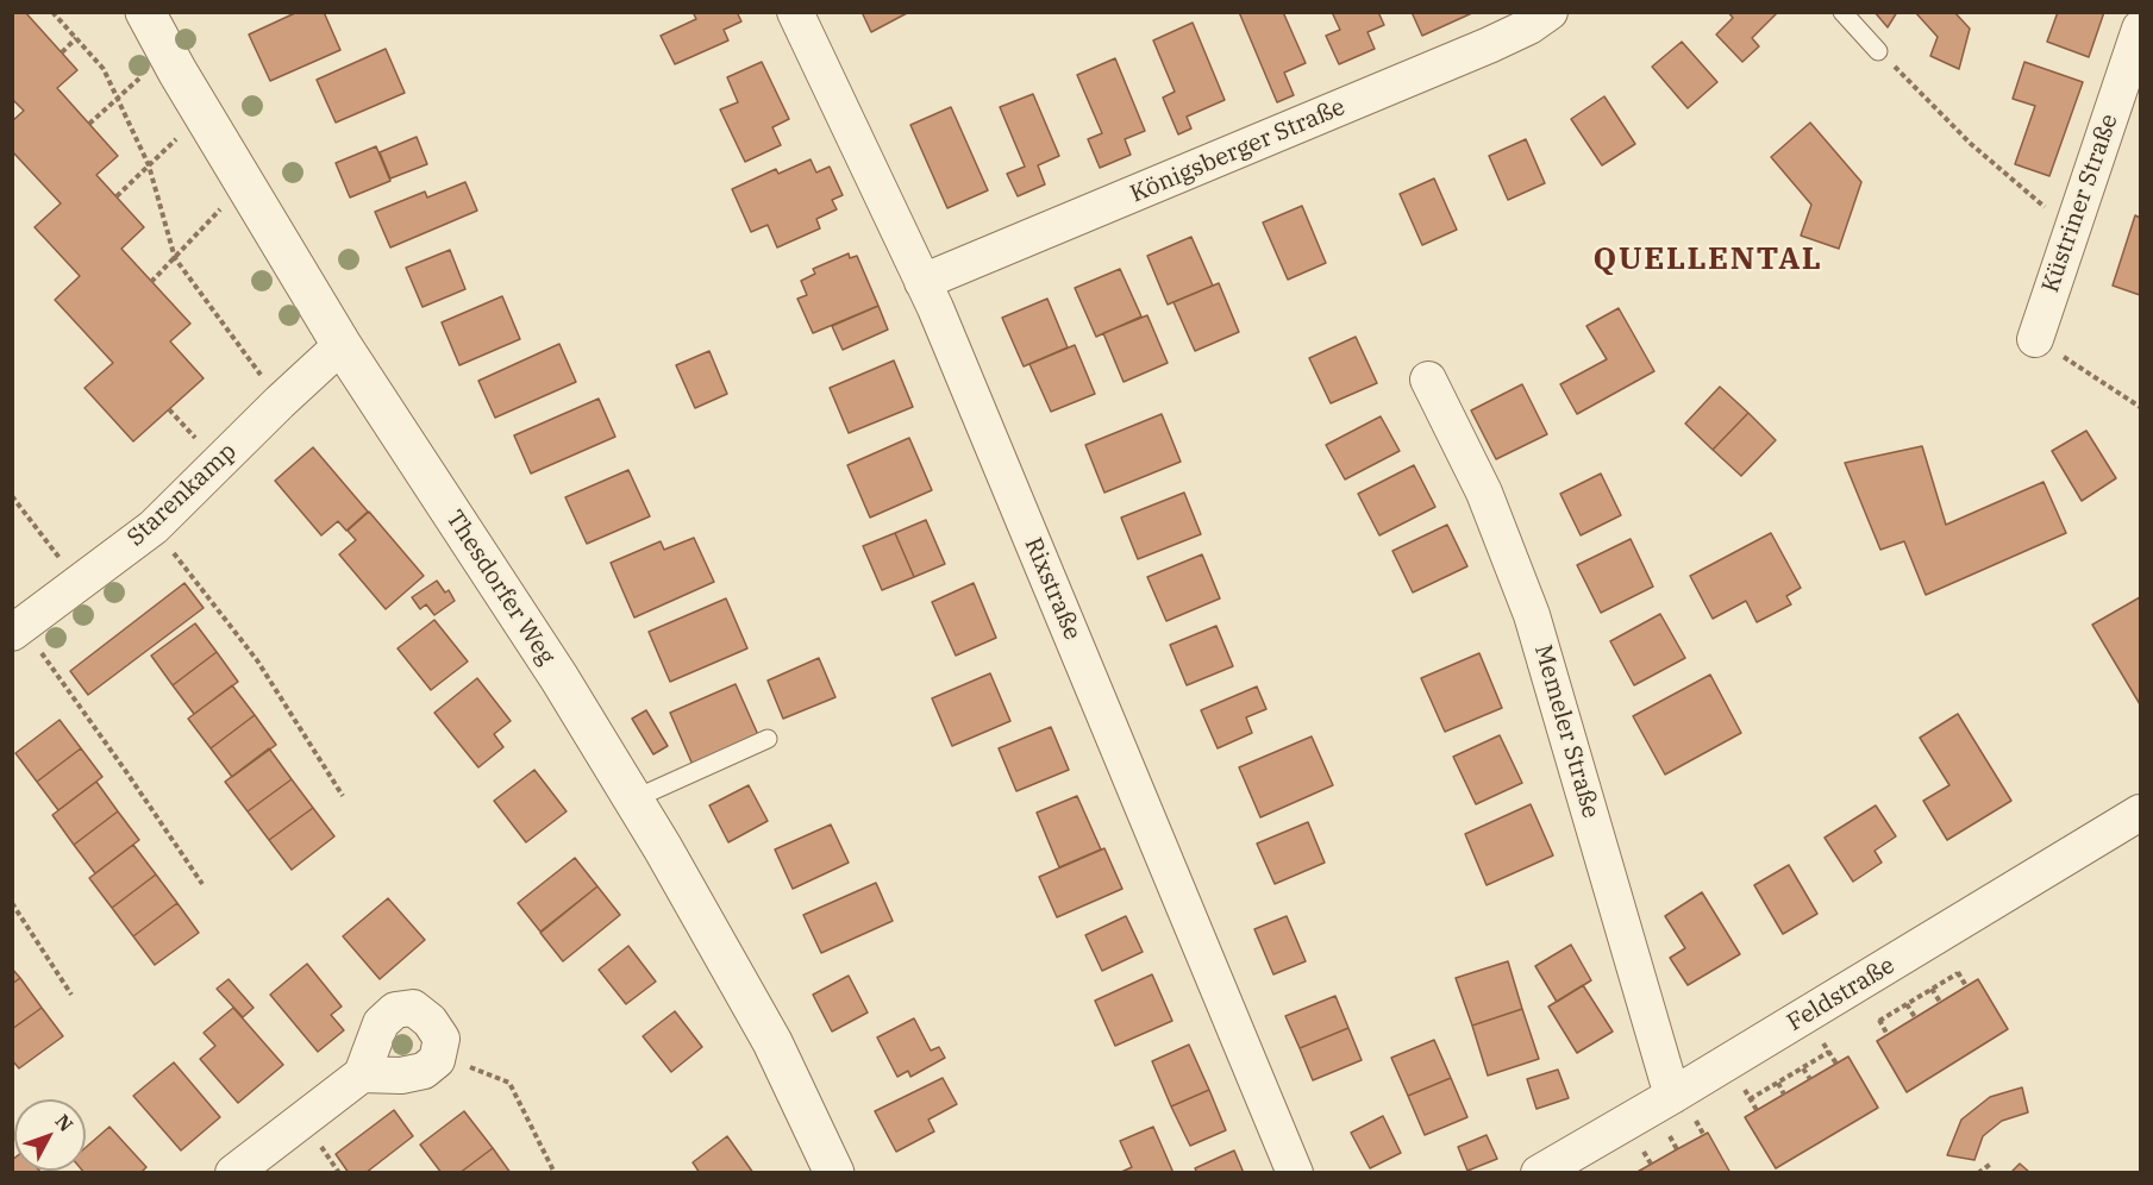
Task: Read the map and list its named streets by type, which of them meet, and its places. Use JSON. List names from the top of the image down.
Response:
{
  "streets": {
    "street": [
      "Königsberger Straße",
      "Küstriner Straße",
      "Starenkamp",
      "Thesdorfer Weg",
      "Rixstraße",
      "Memeler Straße",
      "Feldstraße"
    ]
  },
  "crossings": [
    ["Königsberger Straße", "Rixstraße"],
    ["Starenkamp", "Thesdorfer Weg"],
    ["Memeler Straße", "Feldstraße"]
  ],
  "districts": ["QUELLENTAL"],
  "north": "top right"
}
